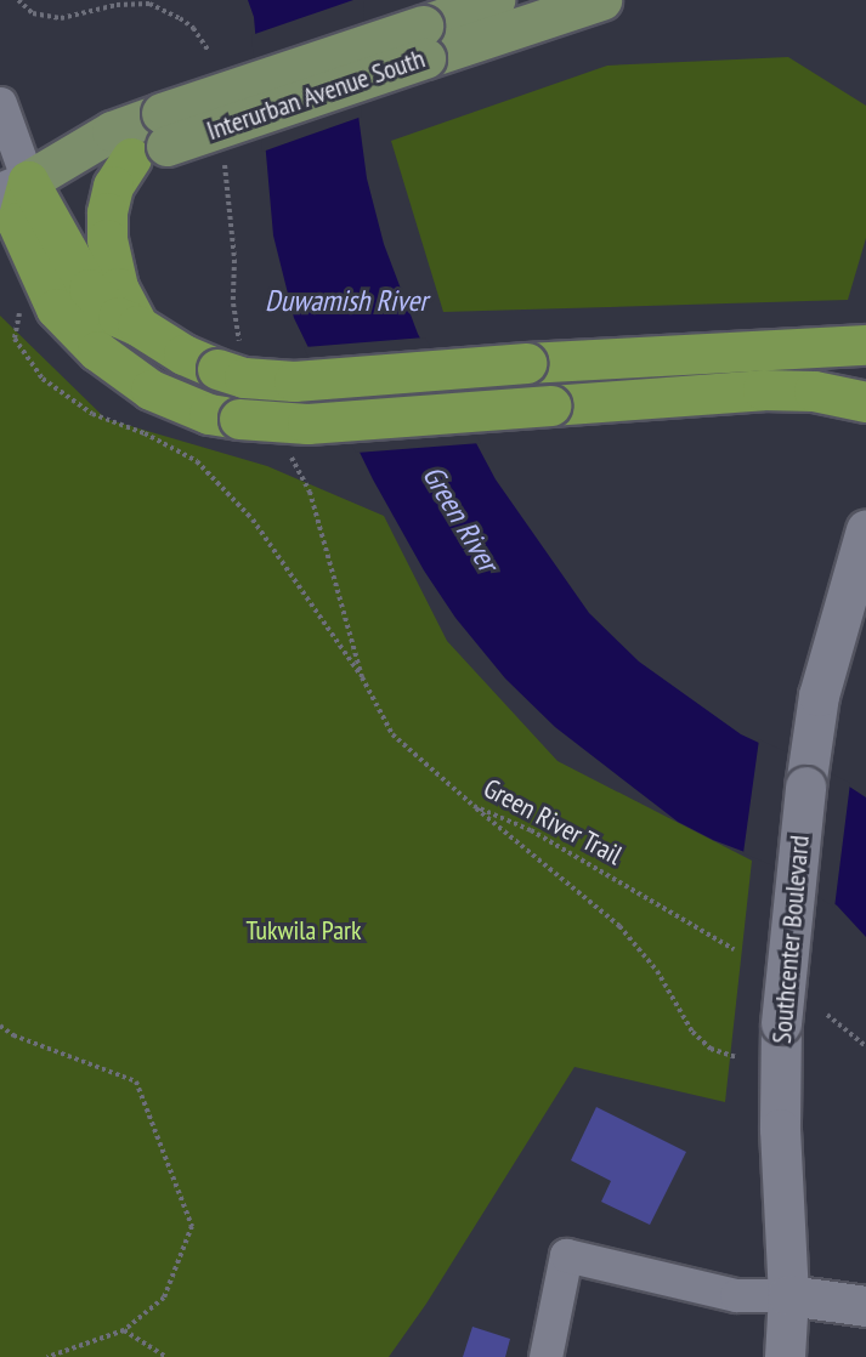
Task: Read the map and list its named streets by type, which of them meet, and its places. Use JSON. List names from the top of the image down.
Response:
{
  "streets": {
    "main road": ["Interurban Avenue South", "Southcenter Boulevard"],
    "path": ["Green River Trail"]
  },
  "water": ["Duwamish River", "Green River"],
  "parks": ["Tukwila Park"]
}
